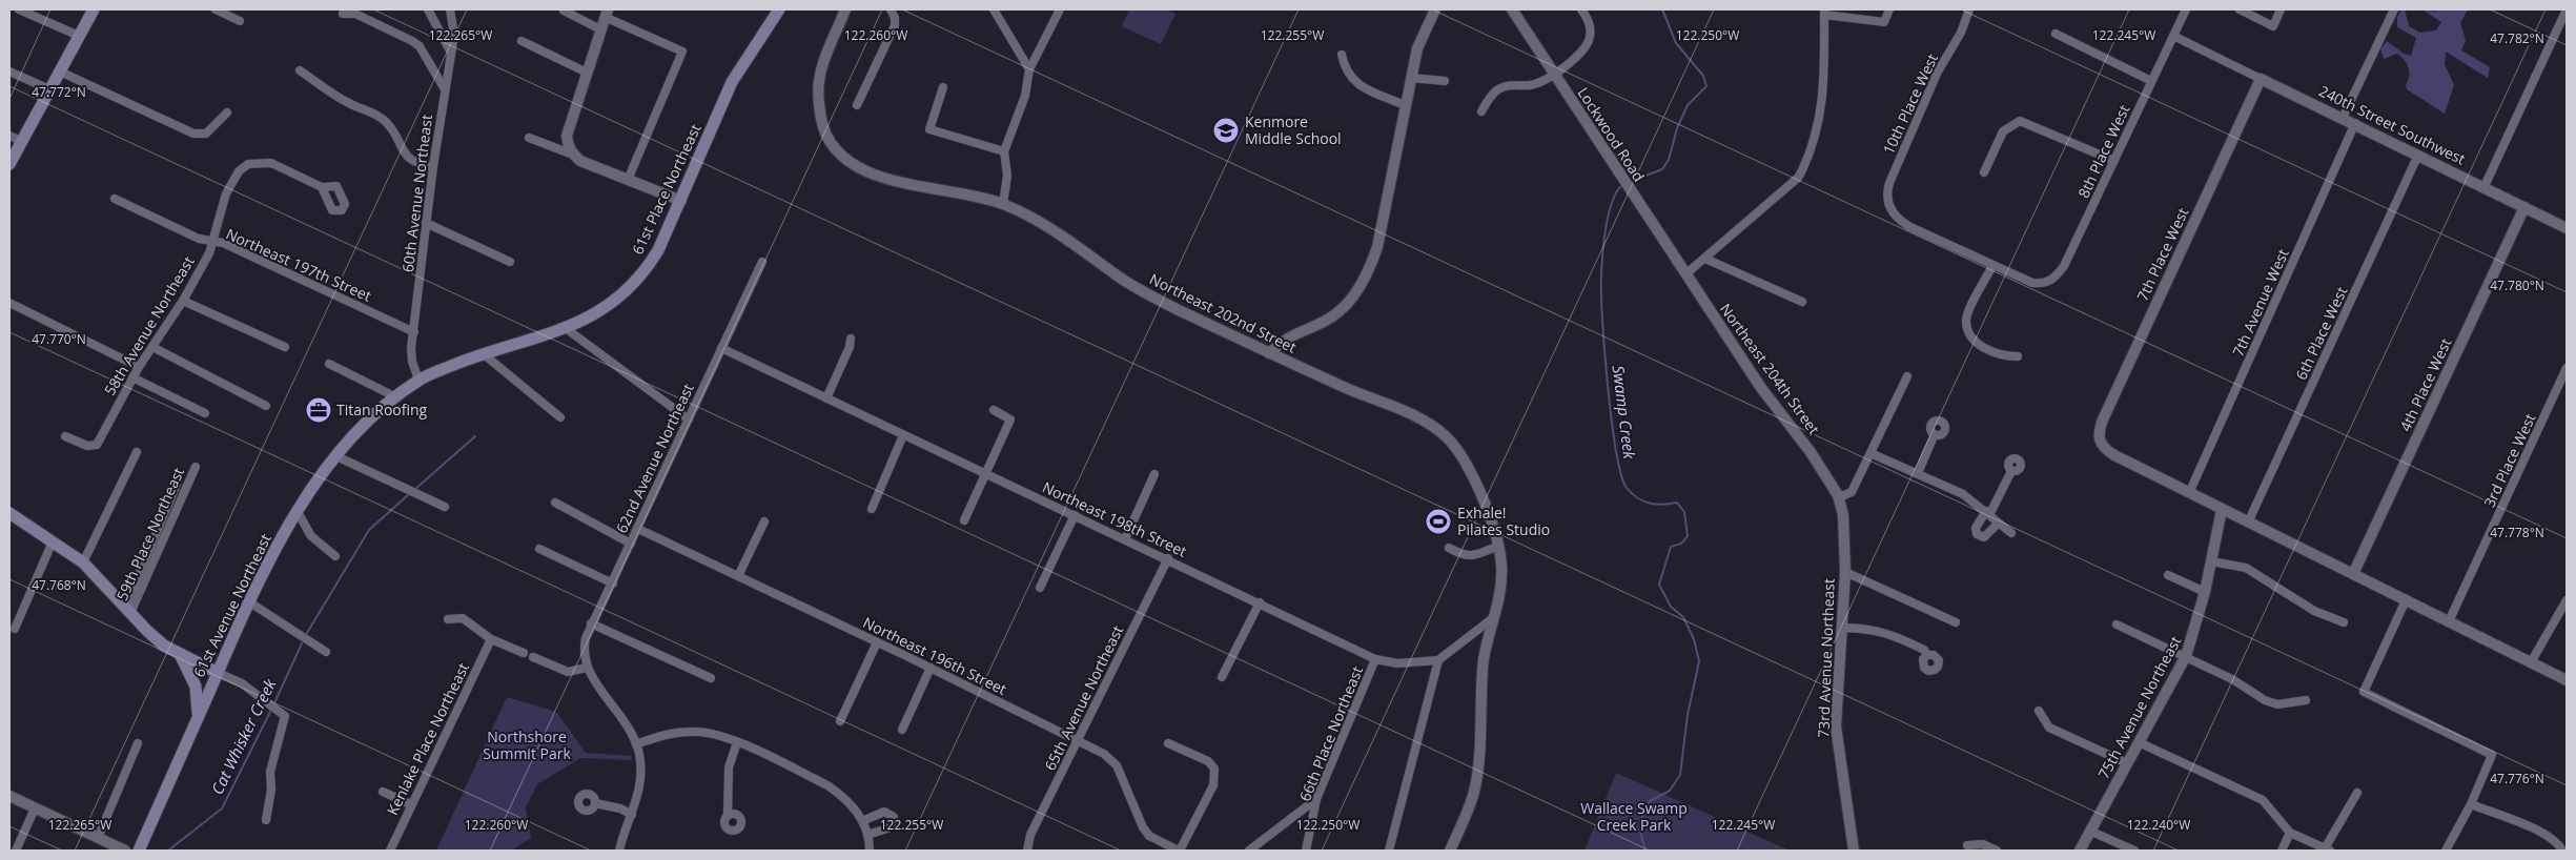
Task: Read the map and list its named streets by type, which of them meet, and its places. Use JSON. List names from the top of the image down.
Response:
{
  "streets": {
    "main road": ["61st Place Northeast", "61st Avenue Northeast"],
    "street": [
      "10th Place West",
      "240th Street Southwest",
      "Lockwood Road",
      "8th Place West",
      "60th Avenue Northeast",
      "7th Place West",
      "Northeast 197th Street",
      "7th Avenue West",
      "Northeast 202nd Street",
      "58th Avenue Northeast",
      "6th Place West",
      "Northeast 204th Street",
      "4th Place West",
      "62nd Avenue Northeast",
      "3rd Place West",
      "Northeast 198th Street",
      "59th Place Northeast",
      "Northeast 196th Street",
      "73rd Avenue Northeast",
      "65th Avenue Northeast",
      "75th Avenue Northeast",
      "66th Place Northeast",
      "Kenlake Place Northeast"
    ]
  },
  "crossings": [
    ["10th Place West", "8th Place West"],
    ["240th Street Southwest", "8th Place West"],
    ["240th Street Southwest", "7th Place West"],
    ["240th Street Southwest", "7th Avenue West"],
    ["240th Street Southwest", "6th Place West"],
    ["240th Street Southwest", "4th Place West"],
    ["Lockwood Road", "Northeast 204th Street"],
    ["61st Place Northeast", "60th Avenue Northeast"],
    ["61st Place Northeast", "61st Avenue Northeast"],
    ["60th Avenue Northeast", "Northeast 197th Street"],
    ["60th Avenue Northeast", "61st Avenue Northeast"],
    ["7th Place West", "7th Avenue West"],
    ["Northeast 197th Street", "58th Avenue Northeast"],
    ["Northeast 204th Street", "73rd Avenue Northeast"],
    ["62nd Avenue Northeast", "Northeast 198th Street"],
    ["62nd Avenue Northeast", "Northeast 196th Street"],
    ["Northeast 198th Street", "65th Avenue Northeast"],
    ["Northeast 198th Street", "66th Place Northeast"],
    ["Northeast 196th Street", "65th Avenue Northeast"]
  ],
  "water": ["Swamp Creek", "Cat Whisker Creek"],
  "parks": ["Northshore Summit Park", "Wallace Swamp Creek Park"],
  "places": {
    "school or university": ["Kenmore Middle School"],
    "office": ["Titan Roofing"],
    "sports": ["Exhale! Pilates Studio"]
  },
  "coordinates": [
    "122.265°W",
    "122.260°W",
    "122.255°W",
    "122.250°W",
    "122.245°W",
    "47.782°N",
    "47.772°N",
    "47.780°N",
    "47.770°N",
    "47.778°N",
    "47.768°N",
    "47.776°N",
    "122.240°W"
  ]
}
